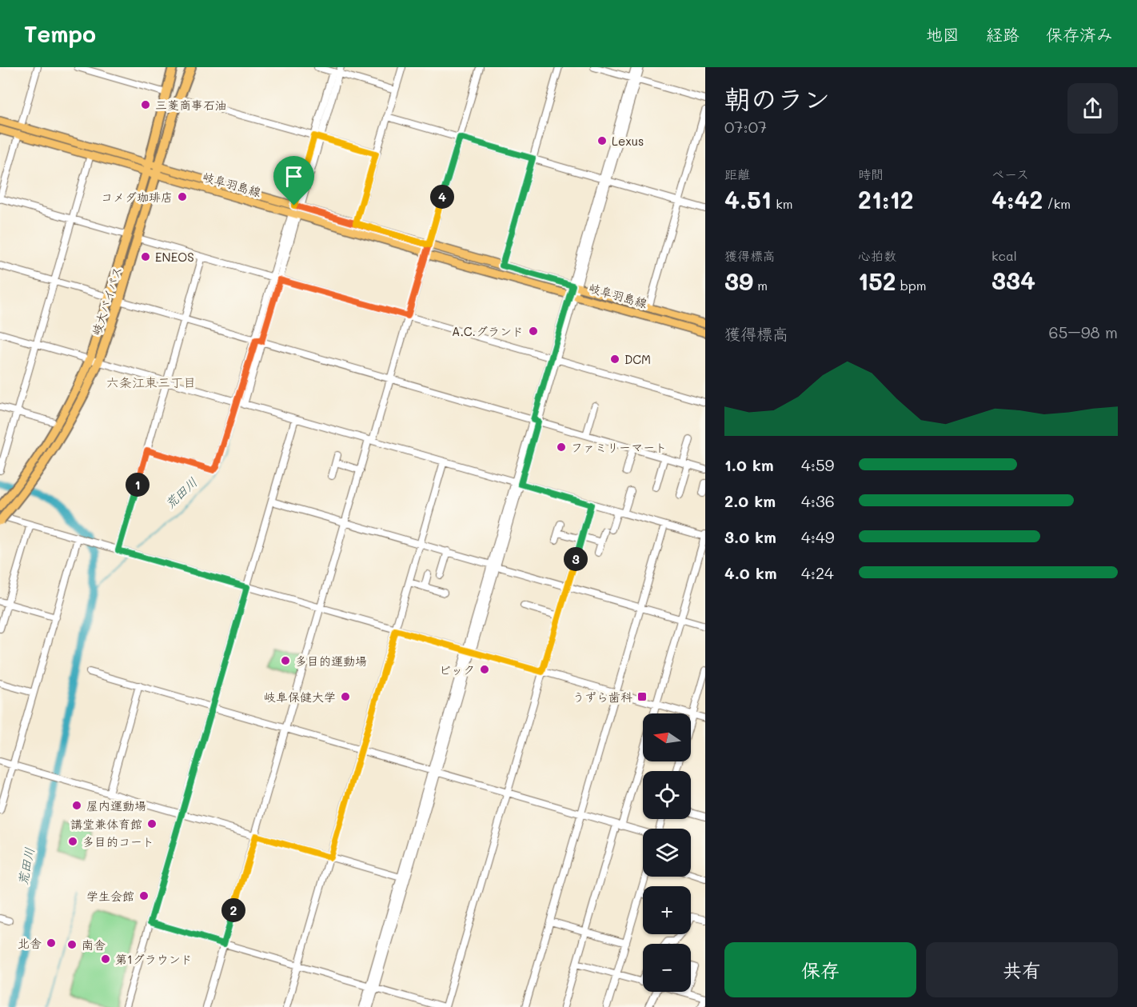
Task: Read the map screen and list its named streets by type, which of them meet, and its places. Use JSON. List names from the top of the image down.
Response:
{
  "streets": {
    "highway": ["岐大バイパス"],
    "main road": ["岐阜羽島線"]
  },
  "crossings": [
    ["岐阜羽島線", "岐大バイパス"]
  ],
  "districts": ["六条江東三丁目"],
  "water": ["荒田川"],
  "places": {
    "other": [
      "三菱商事石油",
      "Lexus",
      "コメダ珈琲店",
      "ENEOS",
      "A.C.グランド",
      "DCM",
      "ファミリーマート",
      "多目的運動場",
      "ビック",
      "岐阜保健大学",
      "屋内運動場",
      "講堂兼体育館",
      "多目的コート",
      "学生会館",
      "北舎",
      "南舎",
      "第1グラウンド"
    ],
    "transit": ["うずら歯科"]
  },
  "north": "left",
  "page": {
    "header": "Tempo",
    "nav": ["地図", "経路", "保存済み"],
    "heading": ["朝のラン", "07:07"],
    "stats": [
      ["距離", "4.51 km"],
      ["時間", "21:12"],
      ["ペース", "4:42 /km"],
      ["獲得標高", "39 m"],
      ["心拍数", "152 bpm"],
      ["kcal", "334"]
    ],
    "pins": [
      "4",
      "1",
      "3",
      "2"
    ],
    "chart": ["獲得標高", "65–98 m"],
    "list": [
      {
        "name": "1.0 km",
        "note": "4:59"
      },
      {
        "name": "2.0 km",
        "note": "4:36"
      },
      {
        "name": "3.0 km",
        "note": "4:49"
      },
      {
        "name": "4.0 km",
        "note": "4:24"
      }
    ],
    "map_buttons": ["+", "−"],
    "buttons": ["保存", "共有"]
  }
}
